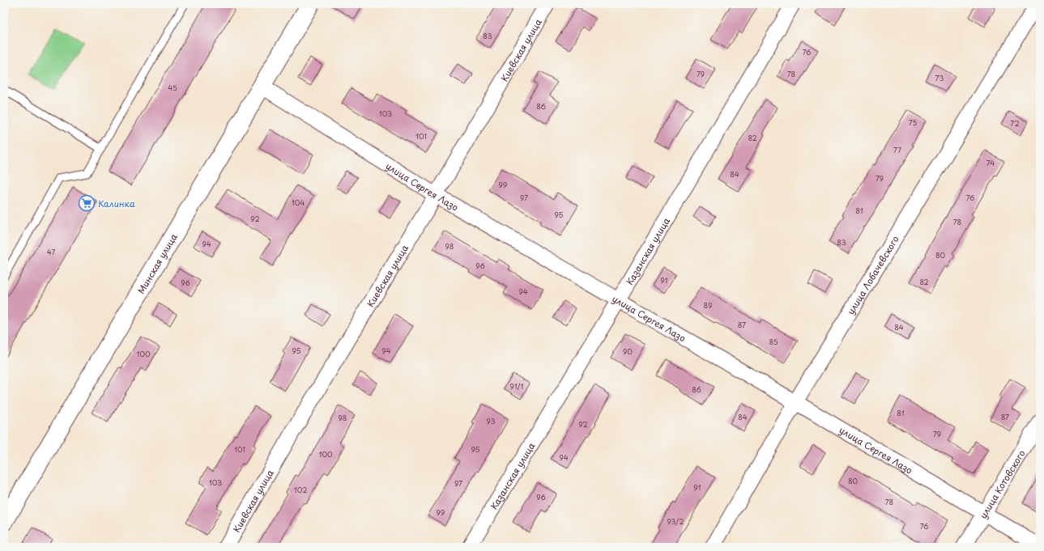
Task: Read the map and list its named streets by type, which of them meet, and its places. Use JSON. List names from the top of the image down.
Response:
{
  "streets": {
    "main road": ["Минская улица"],
    "street": [
      "Киевская улица",
      "улица Сергея Лазо",
      "Казанская улица",
      "улица Лобачевского",
      "улица Котовского"
    ]
  },
  "crossings": [
    ["Киевская улица", "улица Сергея Лазо"],
    ["улица Сергея Лазо", "Казанская улица"],
    ["улица Сергея Лазо", "Минская улица"],
    ["улица Сергея Лазо", "улица Лобачевского"],
    ["улица Сергея Лазо", "улица Котовского"]
  ],
  "places": {
    "supermarket": ["Калинка"]
  },
  "house_numbers": [
    "83",
    "76",
    "79",
    "78",
    "73",
    "45",
    "86",
    "103",
    "75",
    "72",
    "101",
    "82",
    "77",
    "74",
    "84",
    "79",
    "99",
    "97",
    "76",
    "104",
    "81",
    "95",
    "92",
    "78",
    "83",
    "94",
    "98",
    "47",
    "80",
    "96",
    "91",
    "82",
    "96",
    "94",
    "89",
    "87",
    "84",
    "85",
    "95",
    "94",
    "90",
    "100",
    "91/1",
    "86",
    "81",
    "84",
    "87",
    "98",
    "93",
    "92",
    "79",
    "101",
    "95",
    "100",
    "94",
    "80",
    "103",
    "97",
    "91",
    "102",
    "96",
    "78",
    "99",
    "93/2",
    "76"
  ]
}
